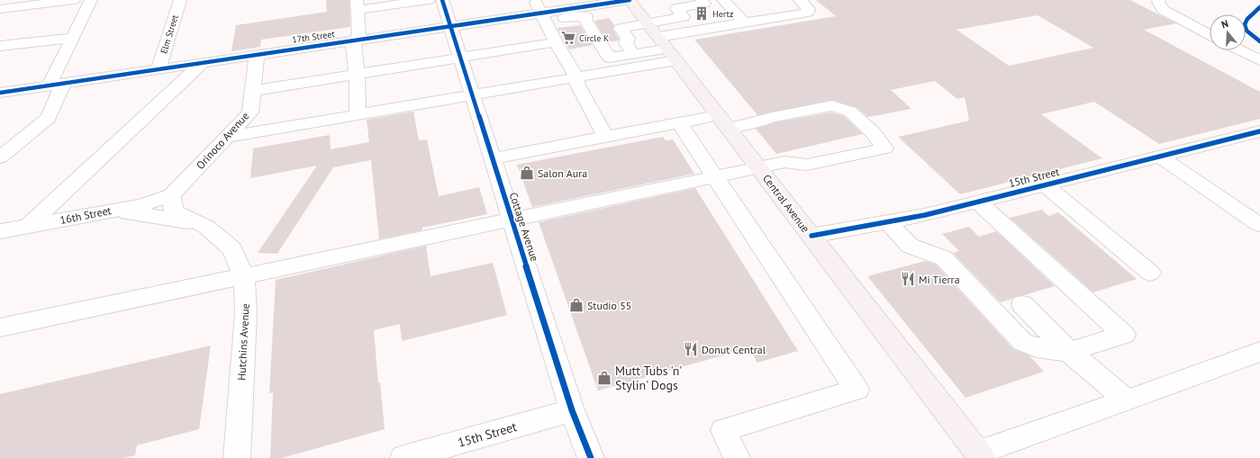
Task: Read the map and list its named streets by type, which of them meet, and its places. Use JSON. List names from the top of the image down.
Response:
{
  "streets": {
    "main road": ["Central Avenue"],
    "street": [
      "Elm Street",
      "17th Street",
      "Orinoco Avenue",
      "15th Street",
      "16th Street",
      "Cottage Avenue",
      "Hutchins Avenue"
    ]
  },
  "crossings": [
    ["Elm Street", "17th Street"],
    ["17th Street", "Orinoco Avenue"],
    ["17th Street", "Central Avenue"],
    ["17th Street", "Cottage Avenue"],
    ["Orinoco Avenue", "16th Street"],
    ["Orinoco Avenue", "Hutchins Avenue"],
    ["15th Street", "Central Avenue"],
    ["15th Street", "Cottage Avenue"],
    ["16th Street", "Hutchins Avenue"]
  ],
  "places": {
    "building": ["Hertz"],
    "supermarket": ["Circle K"],
    "shop": ["Salon Aura", "Studio 55", "Mutt Tubs 'n' Stylin' Dogs"],
    "restaurant": ["Mi Tierra", "Donut Central"]
  },
  "north": "top"
}
